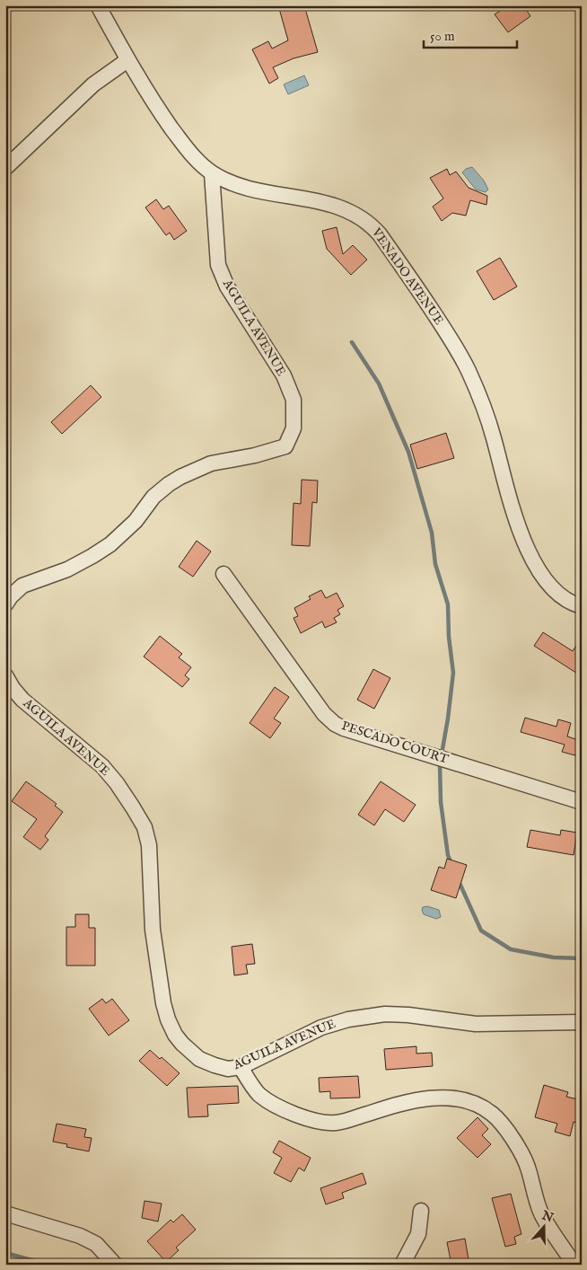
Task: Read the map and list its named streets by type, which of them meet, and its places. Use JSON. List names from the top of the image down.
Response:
{
  "streets": {
    "street": ["VENADO AVENUE", "AGUILA AVENUE", "PESCADO COURT"]
  },
  "crossings": [
    ["VENADO AVENUE", "AGUILA AVENUE"]
  ],
  "scale_bar": "50 m",
  "north": "top"
}
